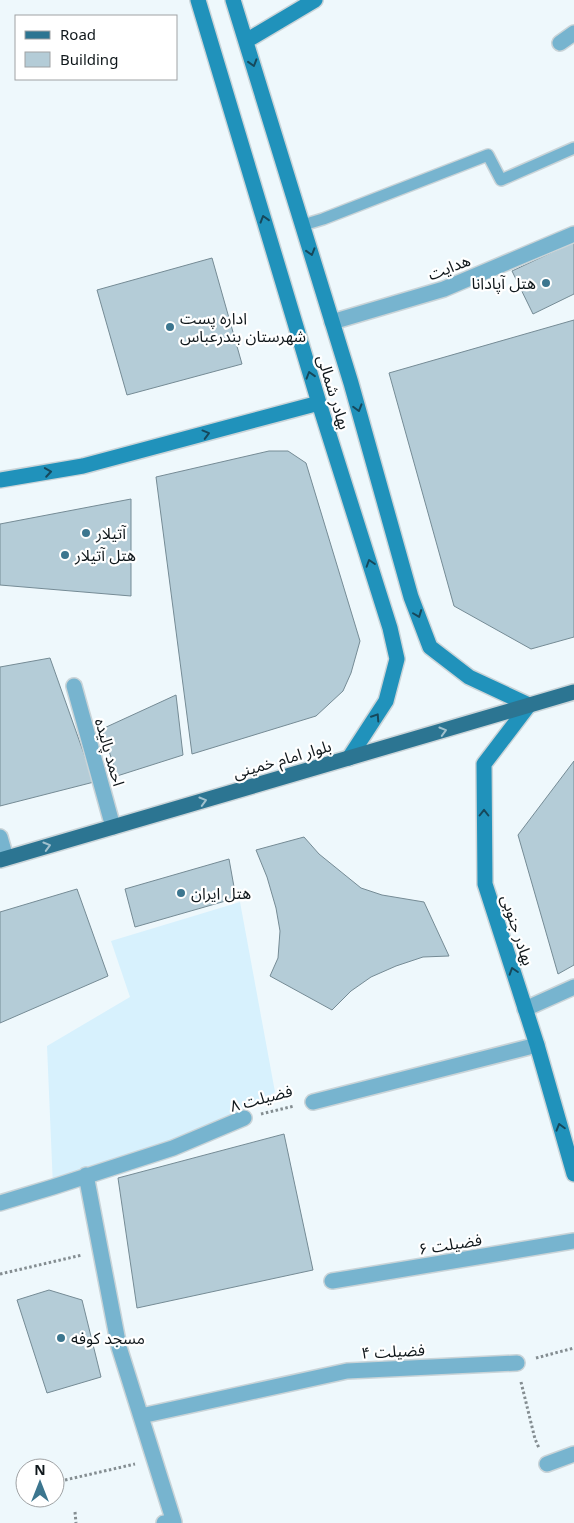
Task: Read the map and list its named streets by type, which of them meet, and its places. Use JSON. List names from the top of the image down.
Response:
{
  "streets": {
    "main road": ["بهادر شمالی", "بلوار امام خمینی", "بهادر جنوبی"],
    "street": [
      "هدایت",
      "احمد پالیده",
      "فضیلت ۸",
      "فضیلت ۶",
      "فضیلت ۴"
    ]
  },
  "crossings": [
    ["هدایت", "بهادر شمالی"],
    ["بهادر شمالی", "بلوار امام خمینی"],
    ["بهادر شمالی", "بهادر جنوبی"],
    ["احمد پالیده", "بلوار امام خمینی"],
    ["بلوار امام خمینی", "بهادر جنوبی"],
    ["بهادر جنوبی", "فضیلت ۸"]
  ],
  "one_way": ["بلوار امام خمینی", "بهادر جنوبی"],
  "places": [
    "هتل آپادانا",
    "اداره پست شهرستان بندرعباس",
    "آتیلار",
    "هتل آتیلار",
    "هتل ایران",
    "مسجد کوفه"
  ],
  "legend": ["Road", "Building"],
  "north": "top"
}
